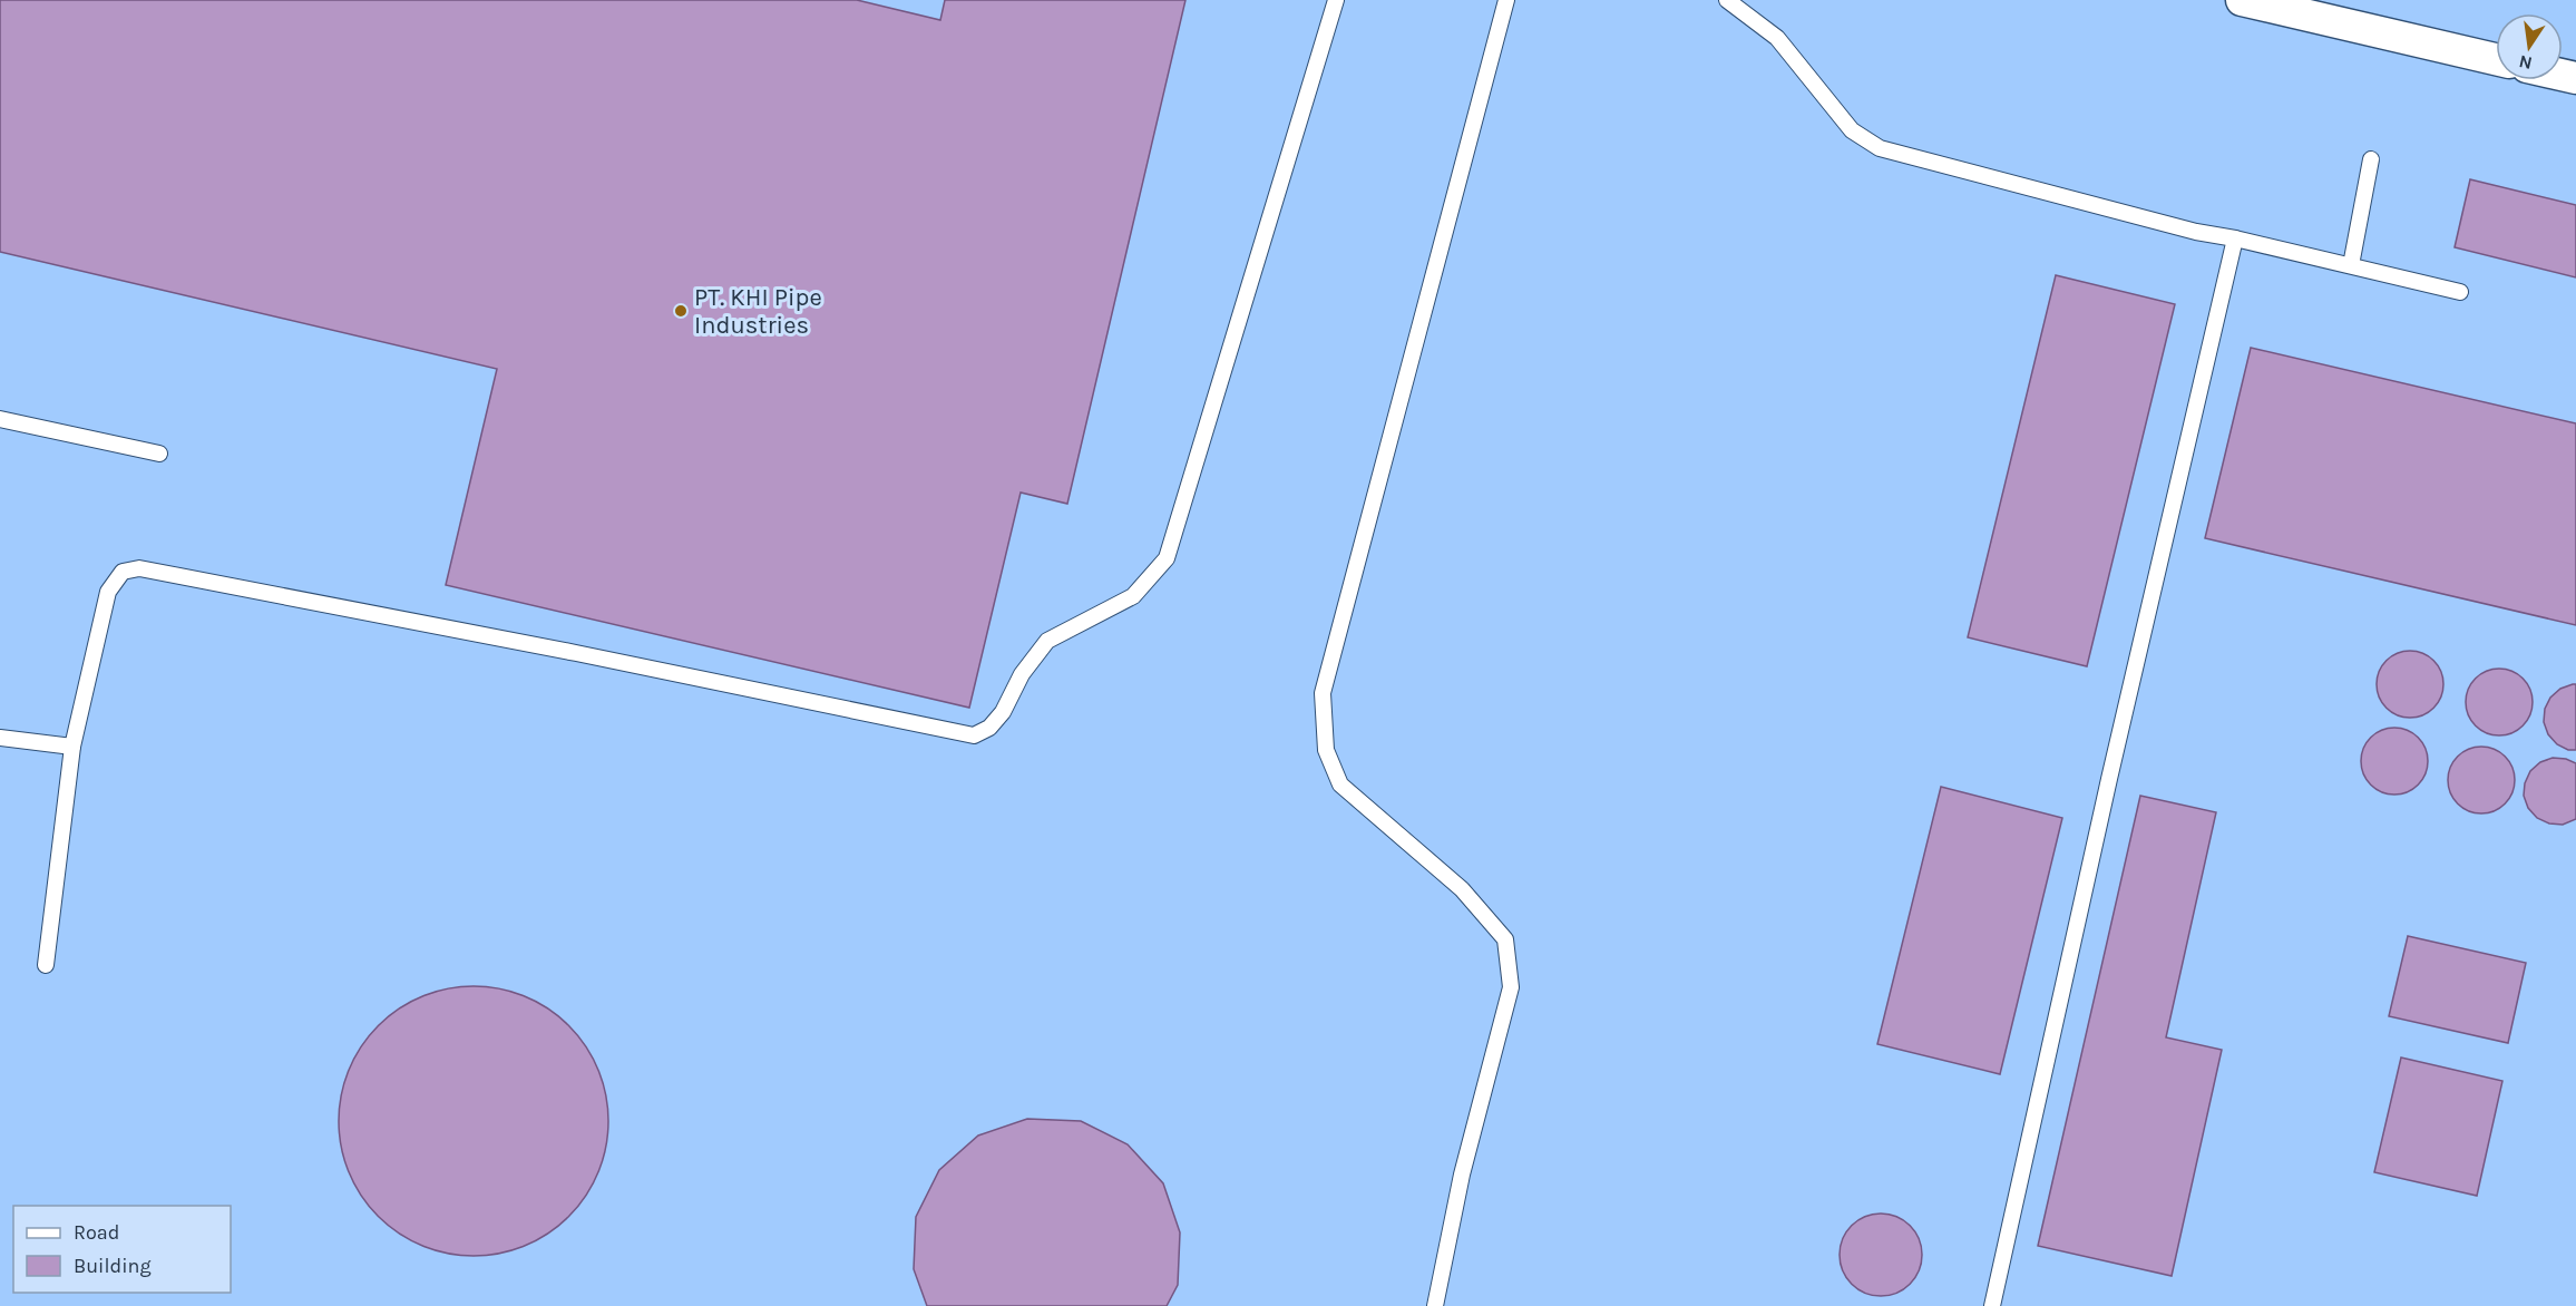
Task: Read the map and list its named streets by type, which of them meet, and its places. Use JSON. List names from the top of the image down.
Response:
{
  "places": ["PT. KHI Pipe Industries"],
  "legend": ["Road", "Building"],
  "north": "bottom"
}
